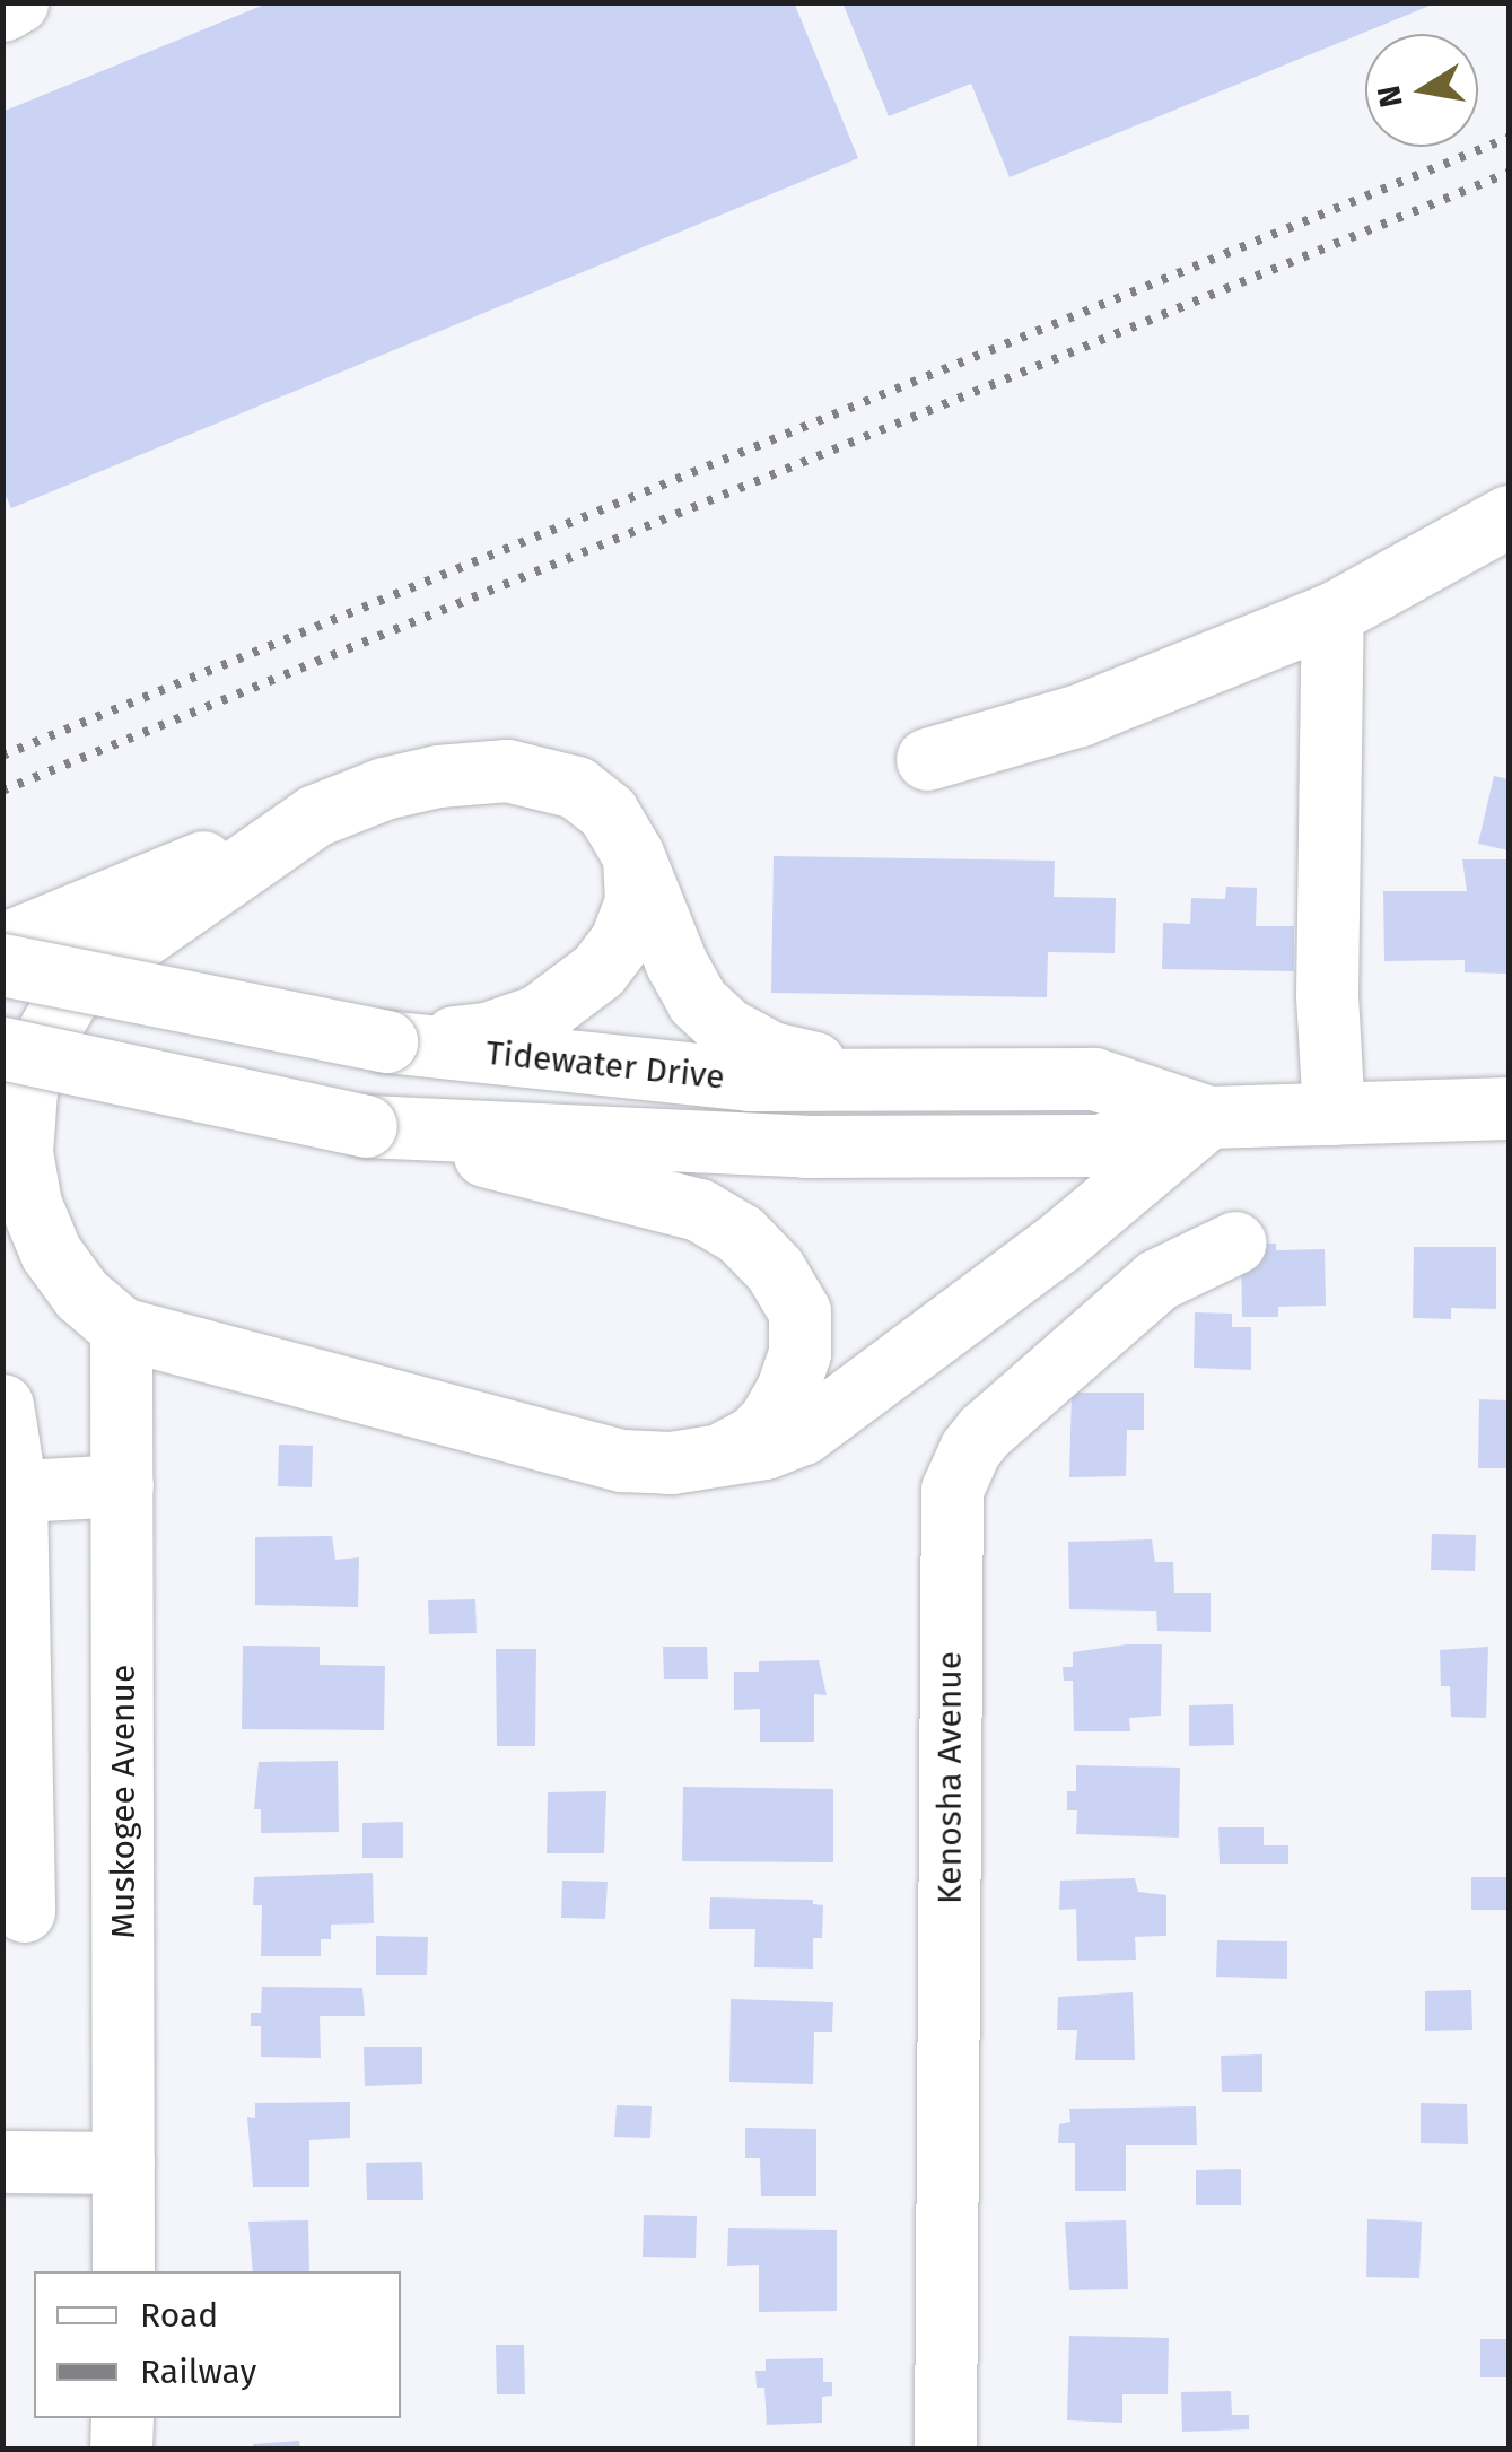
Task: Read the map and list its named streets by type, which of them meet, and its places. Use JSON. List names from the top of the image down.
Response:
{
  "streets": {
    "main road": ["Tidewater Drive", "Kenosha Avenue", "Muskogee Avenue"]
  },
  "legend": ["Road", "Railway"],
  "north": "left"
}
